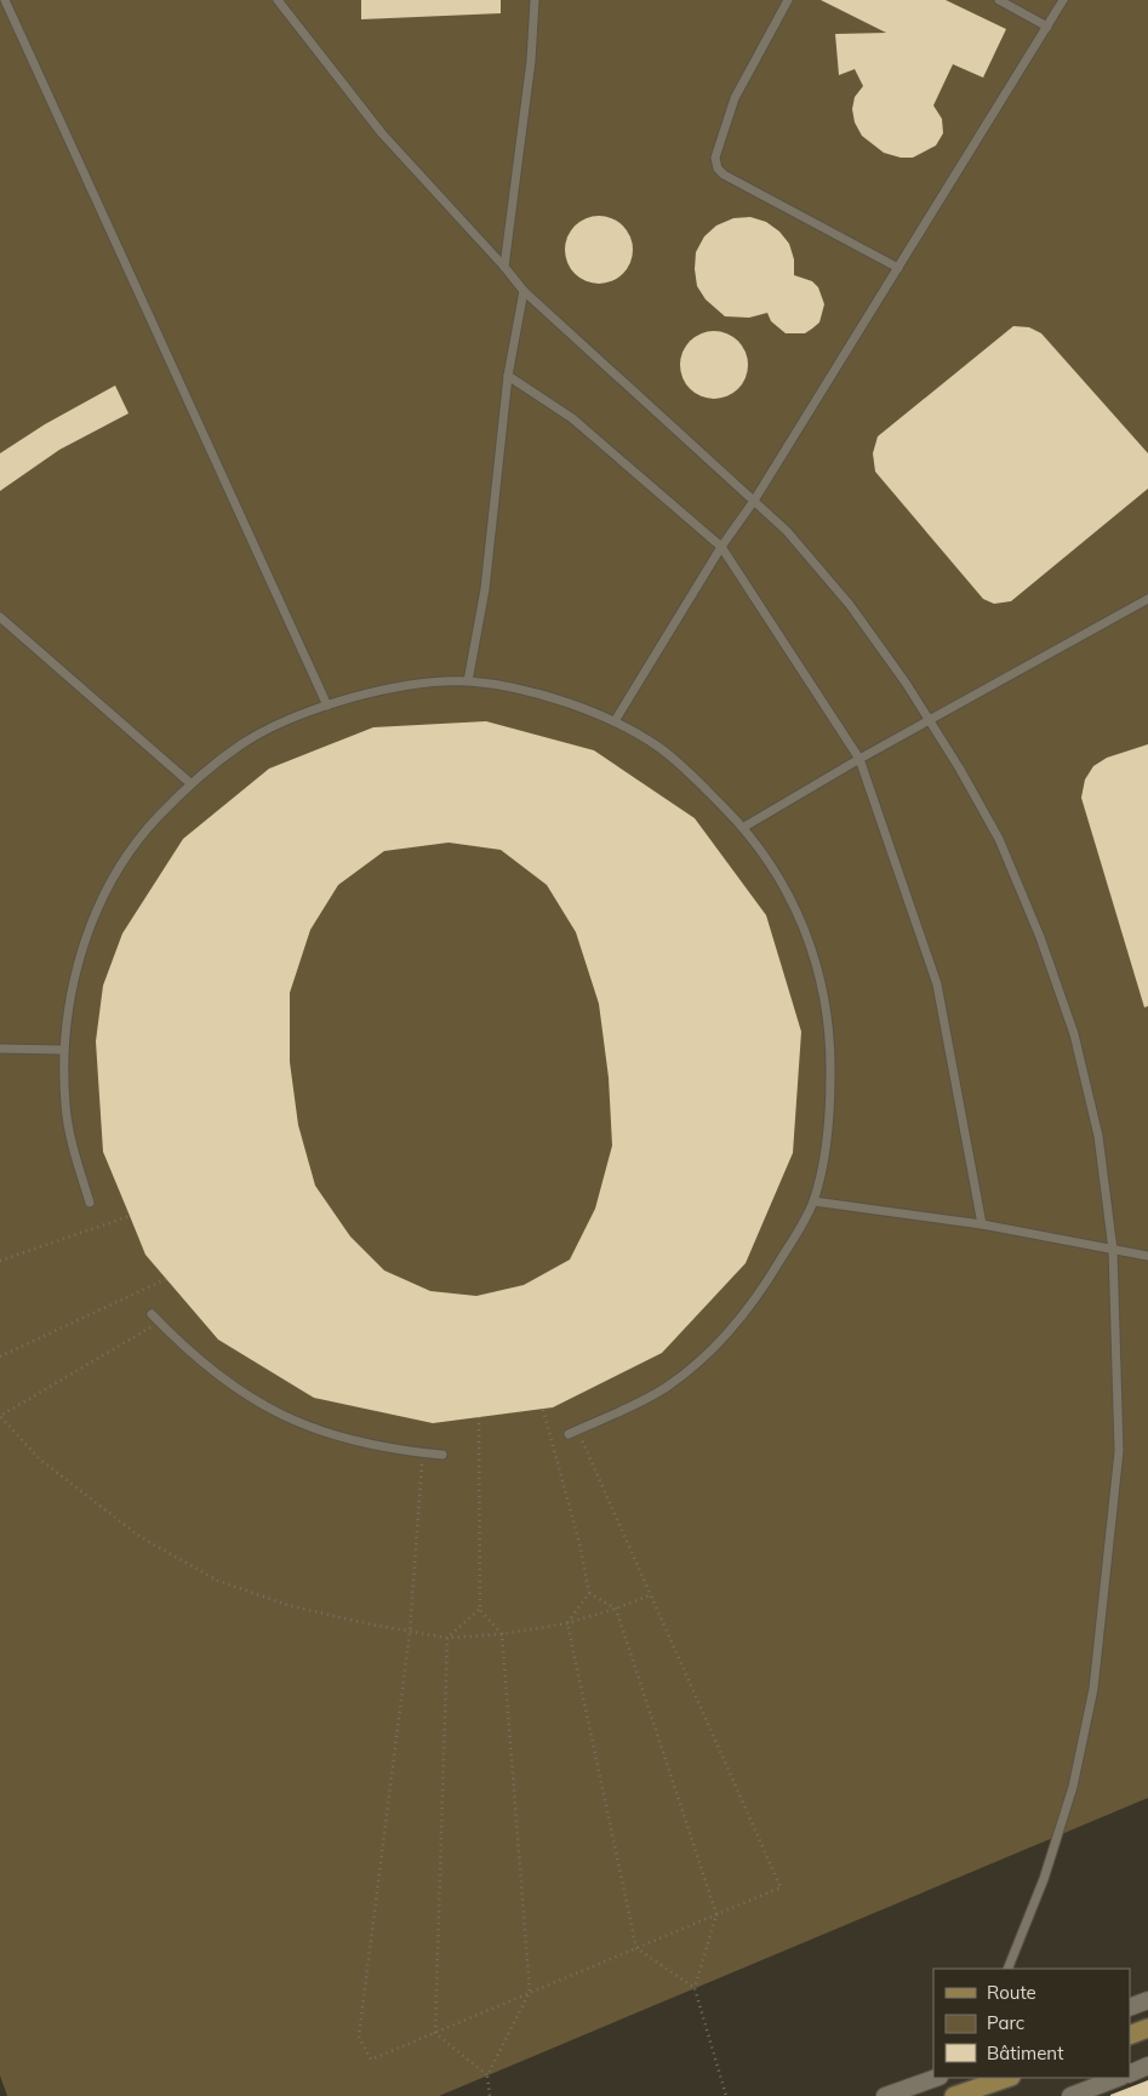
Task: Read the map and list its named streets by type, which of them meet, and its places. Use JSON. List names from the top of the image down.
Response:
{
  "legend": ["Route", "Parc", "Bâtiment"]
}
